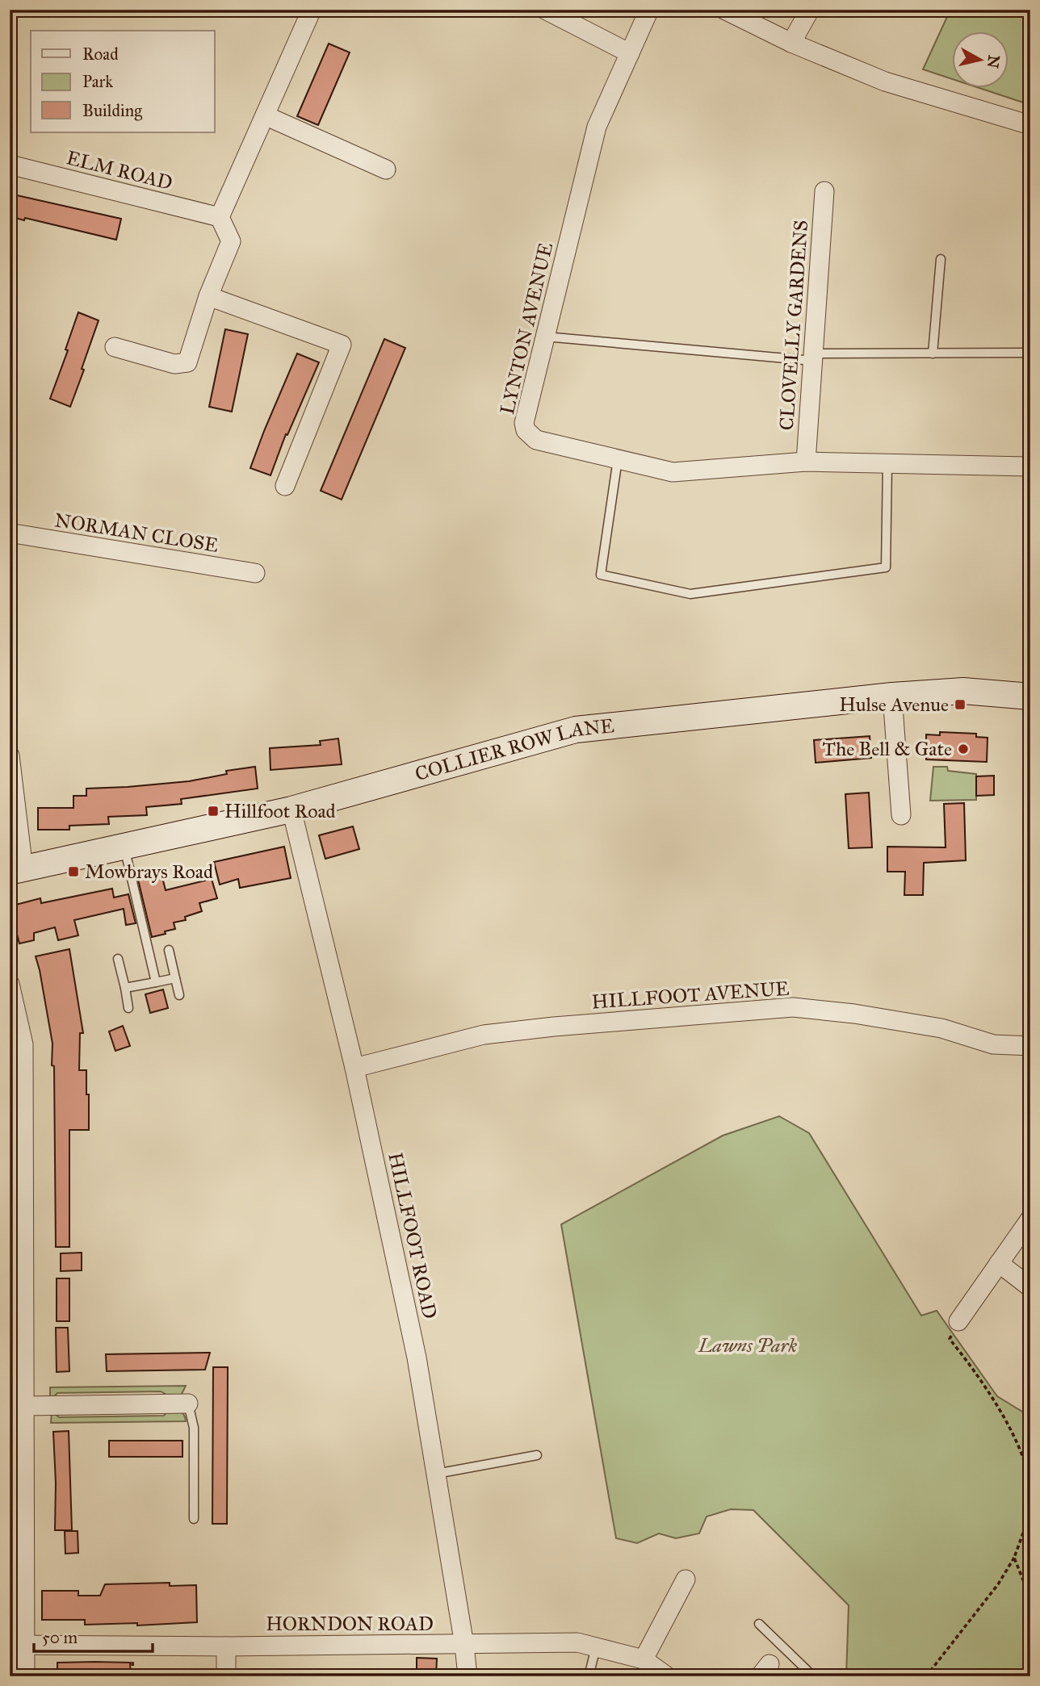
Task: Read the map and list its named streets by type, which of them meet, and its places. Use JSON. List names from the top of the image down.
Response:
{
  "streets": {
    "main road": ["COLLIER ROW LANE"],
    "street": [
      "ELM ROAD",
      "CLOVELLY GARDENS",
      "LYNTON AVENUE",
      "NORMAN CLOSE",
      "HILLFOOT AVENUE",
      "HILLFOOT ROAD",
      "HORNDON ROAD"
    ]
  },
  "crossings": [
    ["CLOVELLY GARDENS", "LYNTON AVENUE"],
    ["COLLIER ROW LANE", "HILLFOOT ROAD"],
    ["HILLFOOT AVENUE", "HILLFOOT ROAD"],
    ["HILLFOOT ROAD", "HORNDON ROAD"]
  ],
  "parks": ["Lawns Park"],
  "places": {
    "transit": ["Hulse Avenue", "Hillfoot Road", "Mowbrays Road"],
    "other": ["The Bell & Gate"]
  },
  "legend": ["Road", "Park", "Building"],
  "scale_bar": "50 m",
  "north": "right"
}
